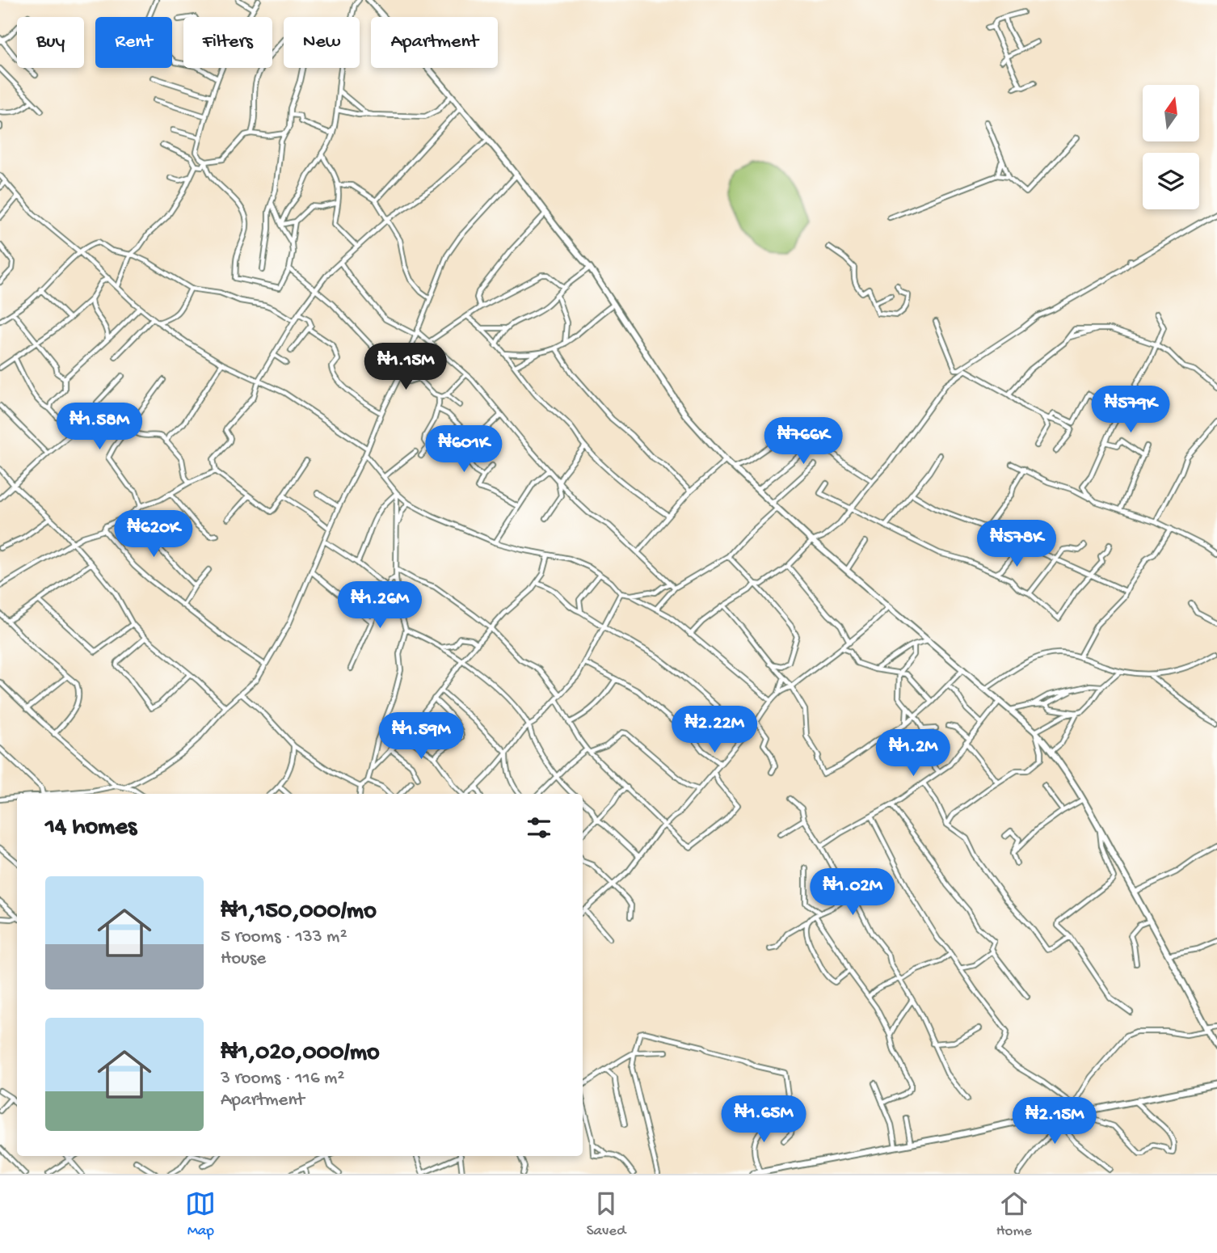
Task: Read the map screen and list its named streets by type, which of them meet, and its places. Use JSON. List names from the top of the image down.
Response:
{
  "north": "top",
  "page": {
    "chip": [
      "Buy",
      "Rent",
      "Filters",
      "New",
      "Apartment"
    ],
    "price": [
      "₦1.15M",
      "₦579K",
      "₦1.58M",
      "₦766K",
      "₦601K",
      "₦620K",
      "₦578K",
      "₦1.26M",
      "₦2.22M",
      "₦1.59M",
      "₦1.2M",
      "₦1.02M",
      "₦1.65M",
      "₦2.15M"
    ],
    "heading": "14 homes",
    "list": [
      {
        "name": "₦1,150,000/mo",
        "note": "5 rooms · 133 m² · House"
      },
      {
        "name": "₦1,020,000/mo",
        "note": "3 rooms · 116 m² · Apartment"
      }
    ],
    "tabs": ["Map", "Saved", "Home"]
  }
}
